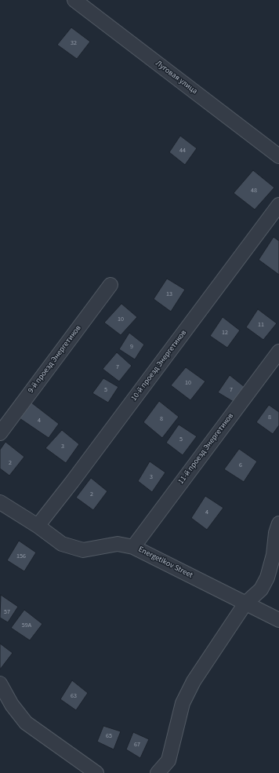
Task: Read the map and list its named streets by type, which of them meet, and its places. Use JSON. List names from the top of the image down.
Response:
{
  "streets": {
    "street": [
      "Луговая улица",
      "9-й проезд Энергетиков",
      "10-й проезд Энергетиков",
      "11-й проезд Энергетиков",
      "Energetikov Street"
    ]
  },
  "crossings": [
    ["10-й проезд Энергетиков", "Energetikov Street"],
    ["11-й проезд Энергетиков", "Energetikov Street"]
  ],
  "house_numbers": [
    "32",
    "44",
    "48",
    "13",
    "10",
    "11",
    "12",
    "9",
    "7",
    "10",
    "5",
    "7",
    "8",
    "8",
    "4",
    "5",
    "3",
    "2",
    "6",
    "3",
    "2",
    "4",
    "156",
    "57",
    "59А",
    "63",
    "65",
    "67"
  ]
}
